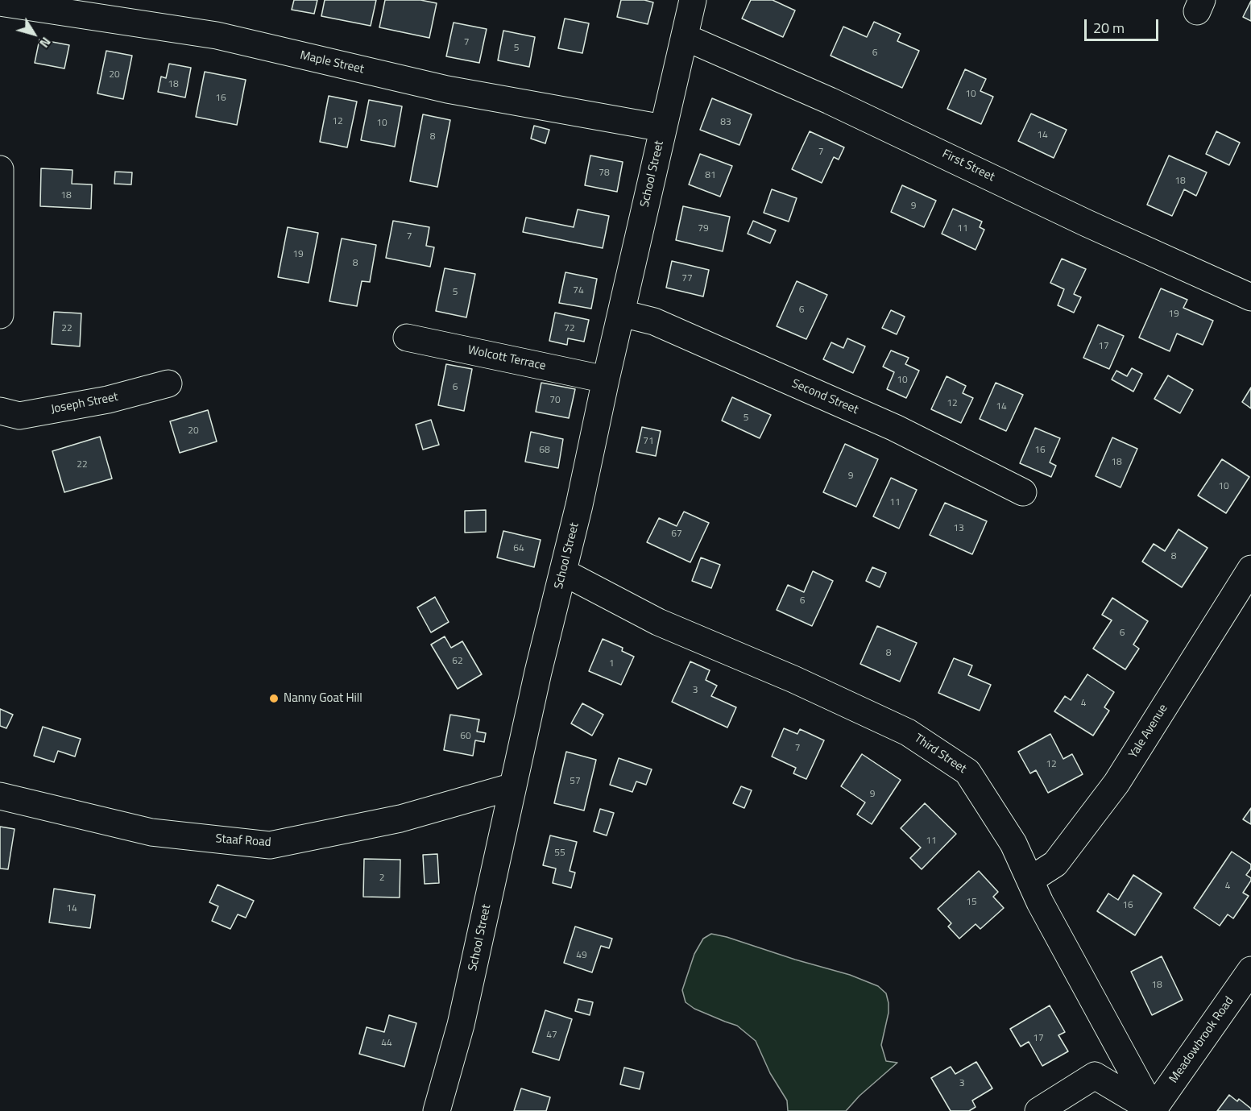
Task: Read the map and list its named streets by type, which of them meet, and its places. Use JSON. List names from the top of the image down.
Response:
{
  "streets": {
    "street": [
      "Maple Street",
      "First Street",
      "School Street",
      "Wolcott Terrace",
      "Second Street",
      "Joseph Street",
      "Yale Avenue",
      "Third Street",
      "Staaf Road",
      "Meadowbrook Road"
    ]
  },
  "crossings": [
    ["Maple Street", "School Street"],
    ["First Street", "School Street"],
    ["School Street", "Wolcott Terrace"],
    ["School Street", "Second Street"],
    ["School Street", "Third Street"],
    ["School Street", "Staaf Road"],
    ["Yale Avenue", "Third Street"],
    ["Third Street", "Meadowbrook Road"]
  ],
  "places": ["Nanny Goat Hill"],
  "house_numbers": [
    "7",
    "5",
    "6",
    "20",
    "18",
    "10",
    "16",
    "12",
    "83",
    "10",
    "14",
    "8",
    "7",
    "78",
    "81",
    "18",
    "18",
    "9",
    "79",
    "11",
    "7",
    "19",
    "8",
    "77",
    "74",
    "5",
    "6",
    "19",
    "22",
    "72",
    "17",
    "10",
    "6",
    "70",
    "12",
    "14",
    "5",
    "20",
    "71",
    "68",
    "16",
    "18",
    "22",
    "9",
    "10",
    "11",
    "13",
    "67",
    "64",
    "8",
    "6",
    "6",
    "8",
    "62",
    "1",
    "3",
    "4",
    "60",
    "7",
    "12",
    "57",
    "9",
    "11",
    "55",
    "2",
    "4",
    "15",
    "16",
    "14",
    "49",
    "18",
    "47",
    "17",
    "44",
    "3"
  ],
  "scale_bar": "20 m",
  "north": "bottom right"
}
